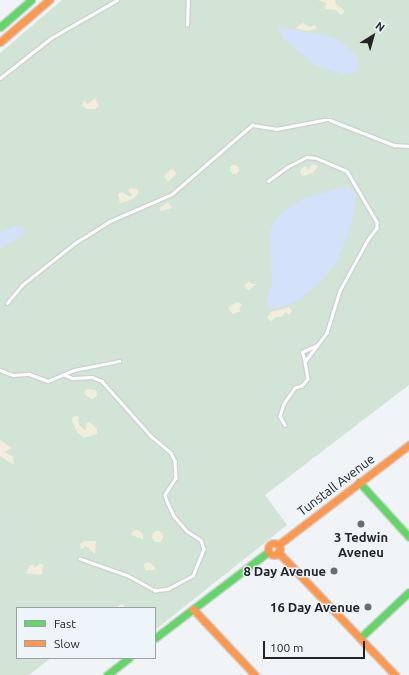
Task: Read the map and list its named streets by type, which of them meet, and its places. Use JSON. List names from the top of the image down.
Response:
{
  "streets": {
    "main road": ["Tunstall Avenue"]
  },
  "places": ["3 Tedwin Aveneu", "8 Day Avenue", "16 Day Avenue"],
  "legend": ["Fast", "Slow"],
  "scale_bar": "100 m",
  "north": "top right"
}
